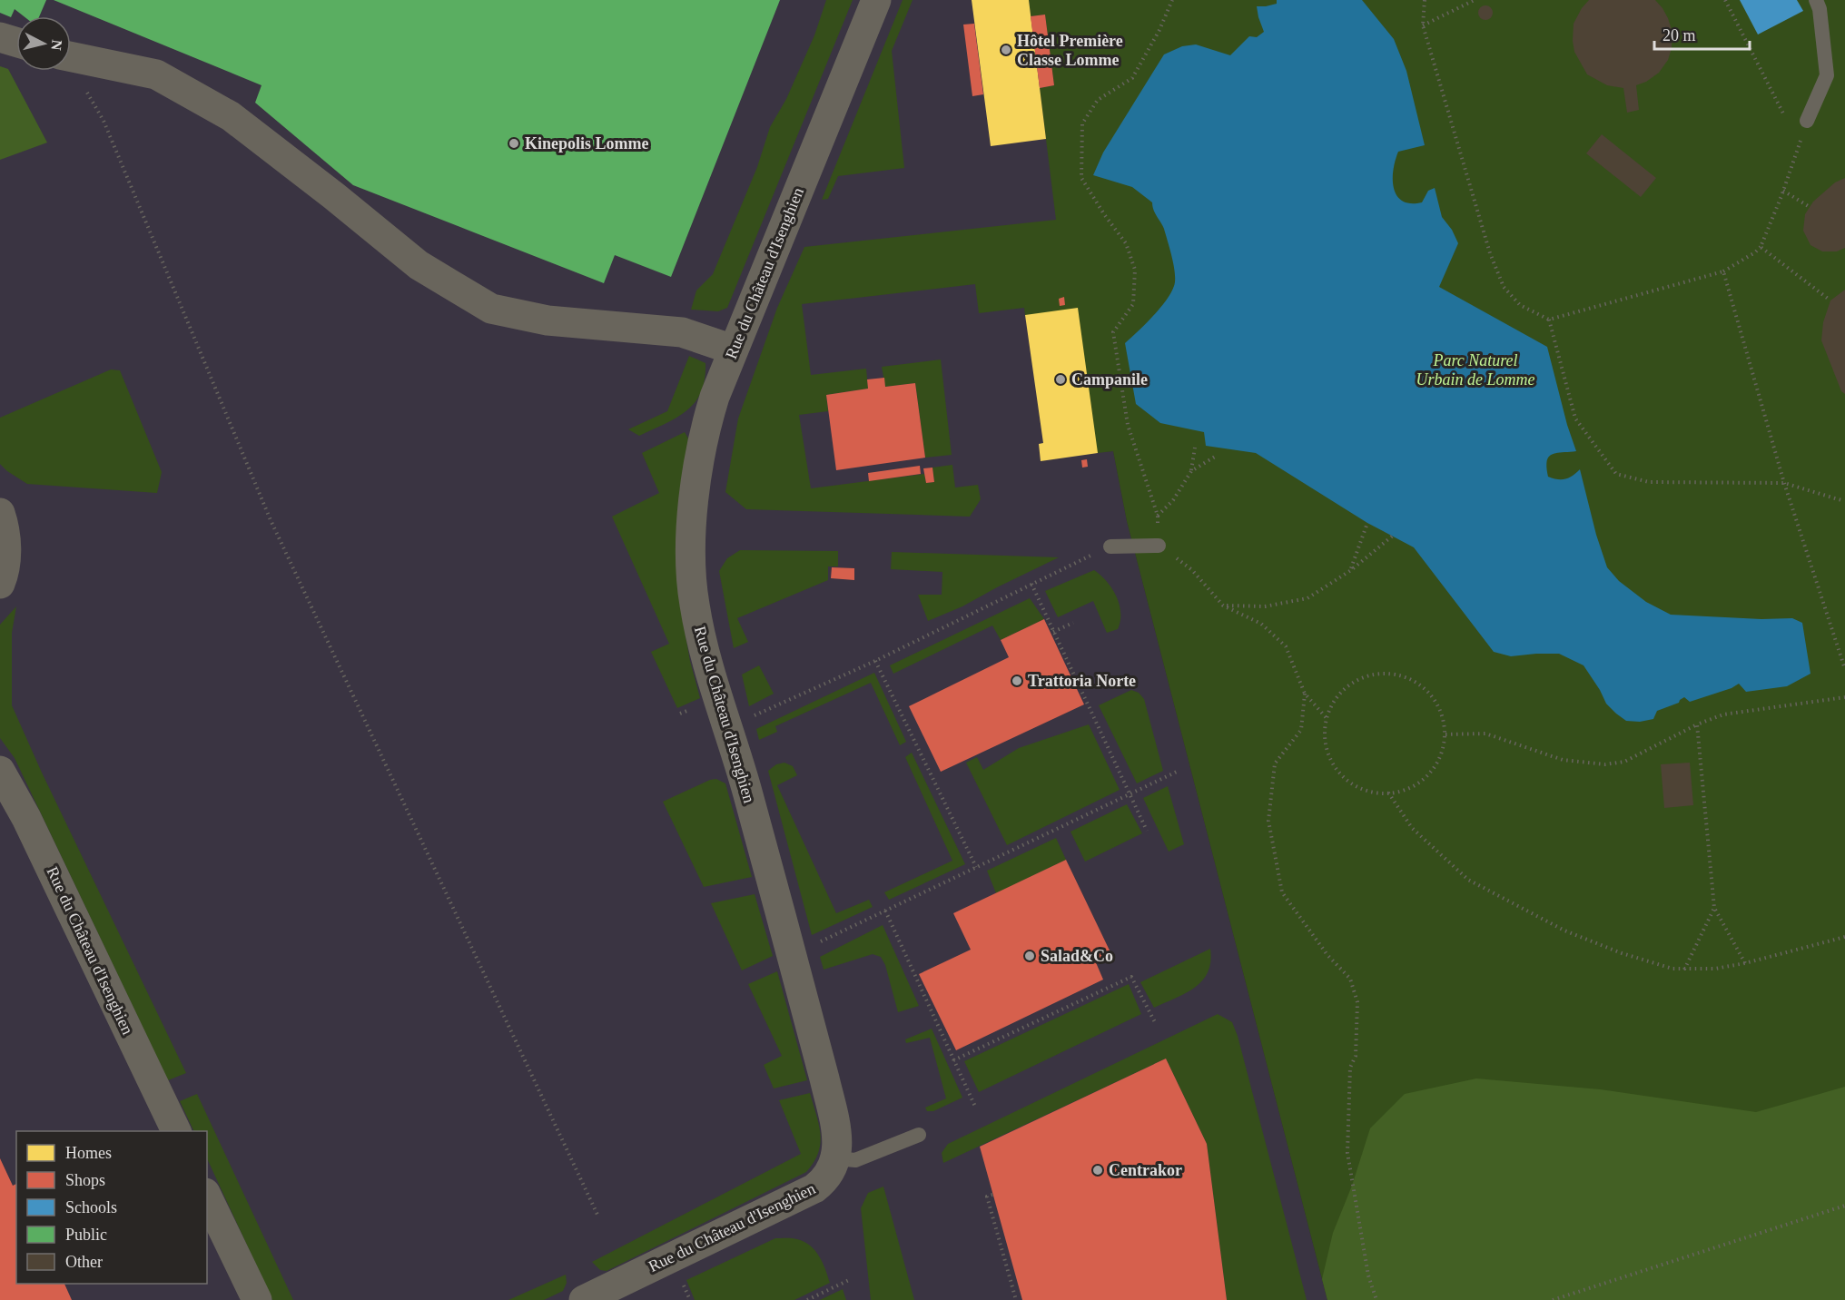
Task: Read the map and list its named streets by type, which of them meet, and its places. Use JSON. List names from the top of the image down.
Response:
{
  "streets": {
    "street": ["Rue du Château d'Isenghien"]
  },
  "parks": ["Parc Naturel Urbain de Lomme"],
  "places": [
    "Hôtel Première Classe Lomme",
    "Kinepolis Lomme",
    "Campanile",
    "Trattoria Norte",
    "Salad&Co",
    "Centrakor"
  ],
  "legend": [
    "Homes",
    "Shops",
    "Schools",
    "Public",
    "Other"
  ],
  "scale_bar": "20 m",
  "north": "right"
}
